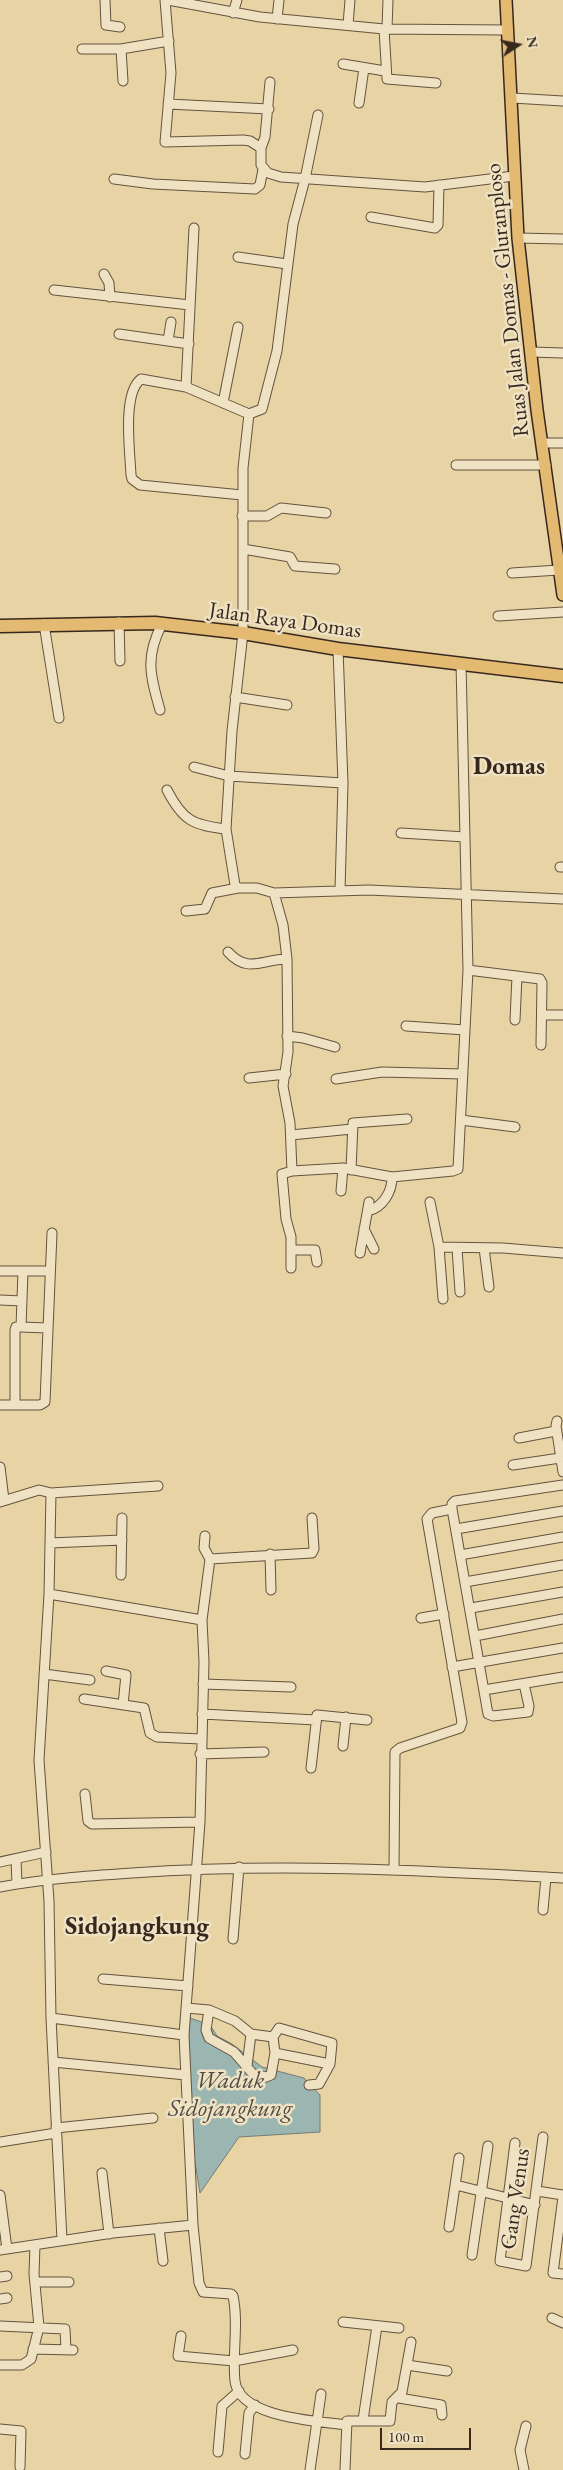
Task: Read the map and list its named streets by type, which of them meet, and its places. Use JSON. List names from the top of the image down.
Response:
{
  "streets": {
    "highway": ["Jalan Raya Domas"],
    "main road": ["Ruas Jalan Domas - Gluranploso"],
    "street": ["Gang Venus"]
  },
  "districts": ["Domas", "Sidojangkung"],
  "water": ["Waduk Sidojangkung"],
  "scale_bar": "100 m",
  "north": "right"
}
